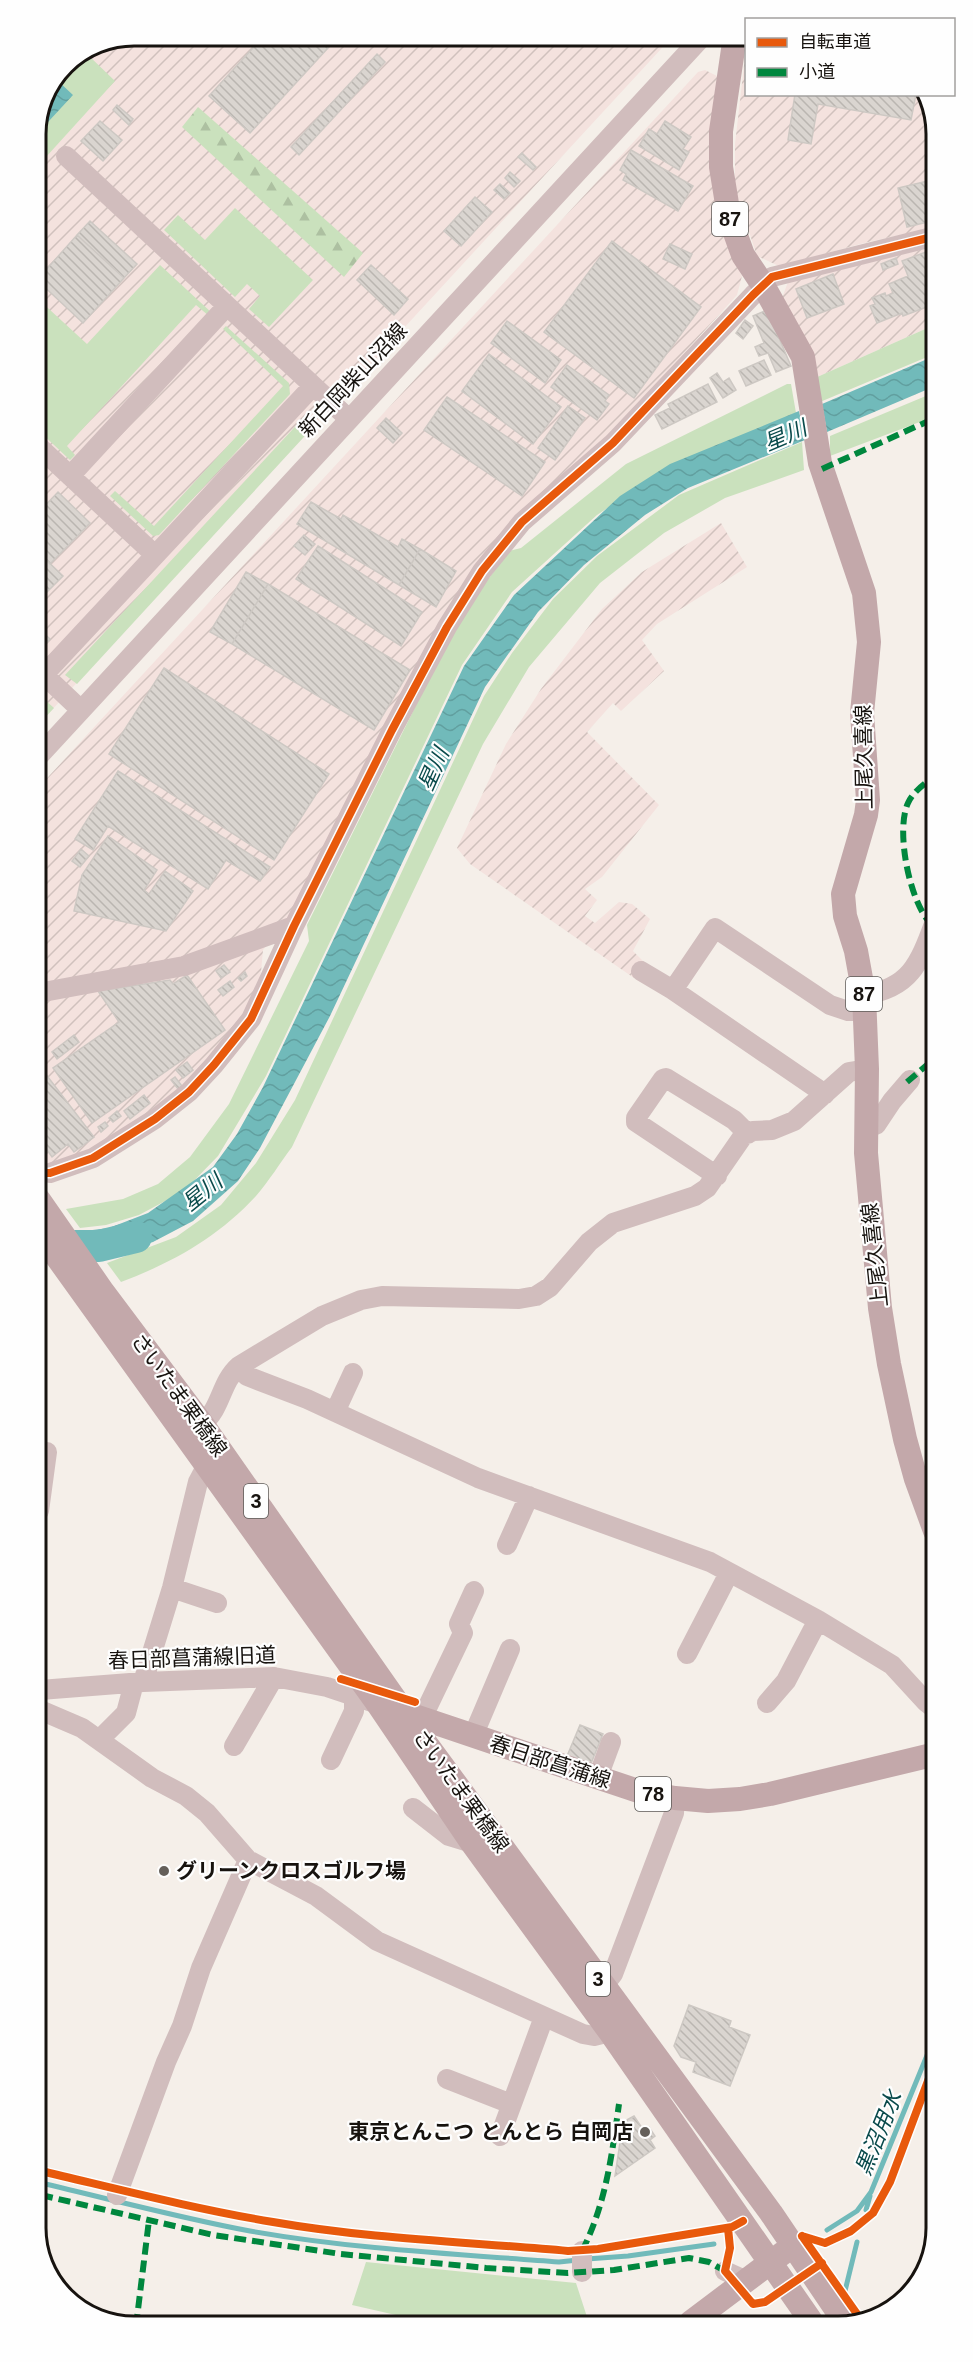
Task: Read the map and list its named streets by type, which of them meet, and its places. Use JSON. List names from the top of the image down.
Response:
{
  "streets": {
    "main road": [
      "87",
      "上尾久喜線",
      "さいたま栗橋線",
      "3",
      "春日部菖蒲線",
      "78"
    ],
    "street": ["新白岡柴山沼線", "春日部菖蒲線旧道"]
  },
  "crossings": [
    ["さいたま栗橋線", "春日部菖蒲線旧道"],
    ["さいたま栗橋線", "春日部菖蒲線"],
    ["春日部菖蒲線旧道", "春日部菖蒲線"]
  ],
  "water": ["星川", "黒沼用水"],
  "places": ["グリーンクロスゴルフ場", "東京とんこつ とんとら 白岡店"],
  "legend": ["自転車道", "小道"]
}
